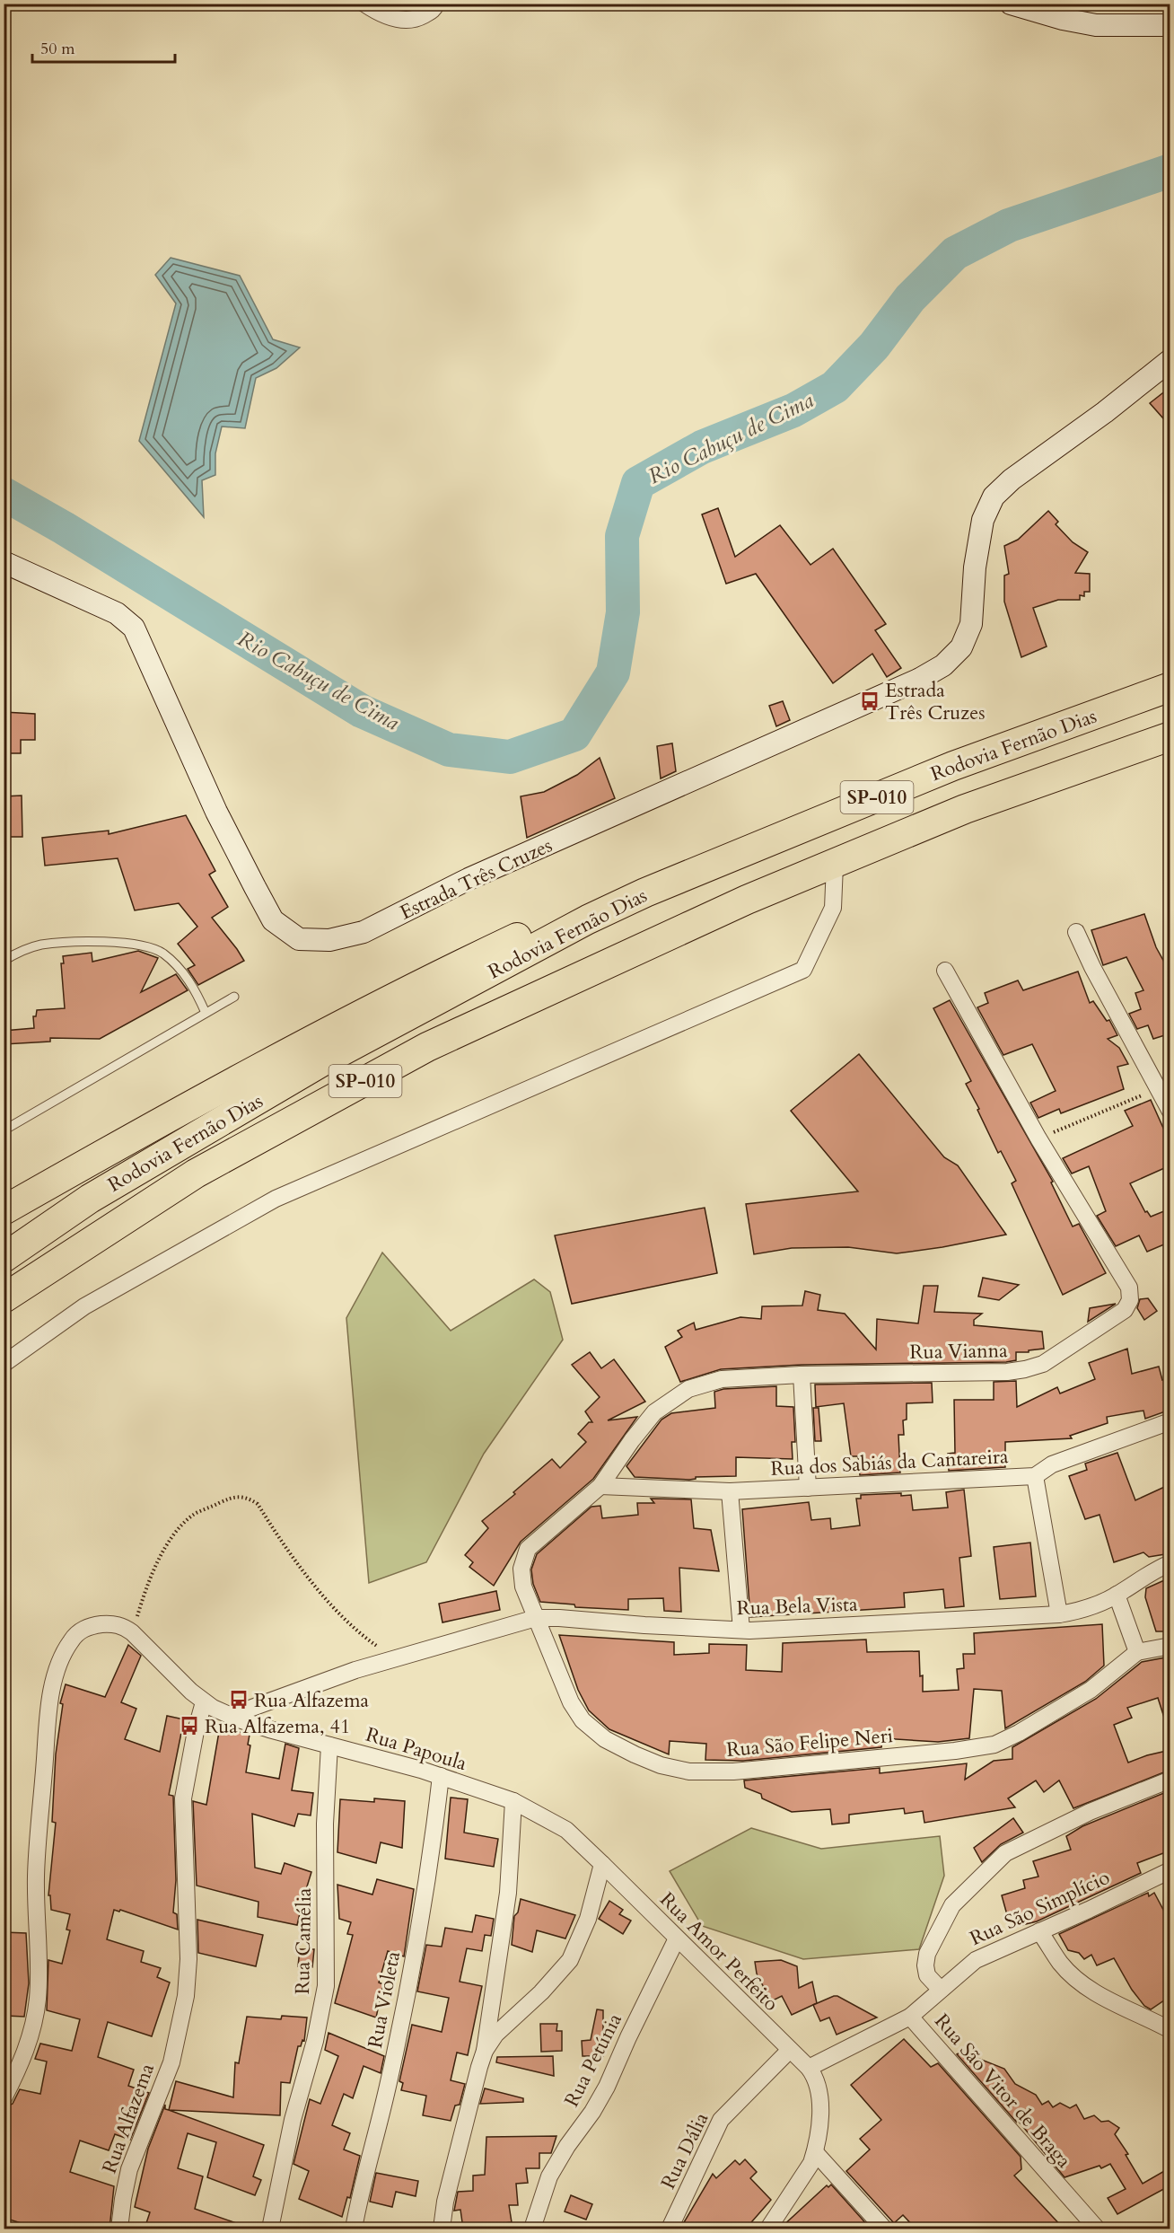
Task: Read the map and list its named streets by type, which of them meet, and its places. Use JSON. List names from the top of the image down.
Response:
{
  "streets": {
    "highway": ["Rodovia Fernão Dias", "SP-010"],
    "main road": ["Estrada Três Cruzes"],
    "street": [
      "Rua Vianna",
      "Rua dos Sabiás da Cantareira",
      "Rua Bela Vista",
      "Rua São Felipe Neri",
      "Rua Papoula",
      "Rua São Simplício",
      "Rua Camélia",
      "Rua Amor Perfeito",
      "Rua Violeta",
      "Rua Petúnia",
      "Rua São Vitor de Braga",
      "Rua Alfazema",
      "Rua Dália"
    ]
  },
  "crossings": [
    ["Rua Vianna", "Rua dos Sabiás da Cantareira"],
    ["Rua Vianna", "Rua Bela Vista"],
    ["Rua Vianna", "Rua São Felipe Neri"],
    ["Rua Bela Vista", "Rua São Felipe Neri"],
    ["Rua Papoula", "Rua Camélia"],
    ["Rua Papoula", "Rua Amor Perfeito"],
    ["Rua Papoula", "Rua Violeta"],
    ["Rua Papoula", "Rua Alfazema"],
    ["Rua São Simplício", "Rua São Vitor de Braga"],
    ["Rua Amor Perfeito", "Rua Petúnia"],
    ["Rua Amor Perfeito", "Rua São Vitor de Braga"],
    ["Rua Amor Perfeito", "Rua Dália"]
  ],
  "water": ["Rio Cabuçu de Cima"],
  "places": {
    "bus stop": ["Estrada Três Cruzes", "Rua Alfazema", "Rua Alfazema, 41"]
  },
  "scale_bar": "50 m"
}
